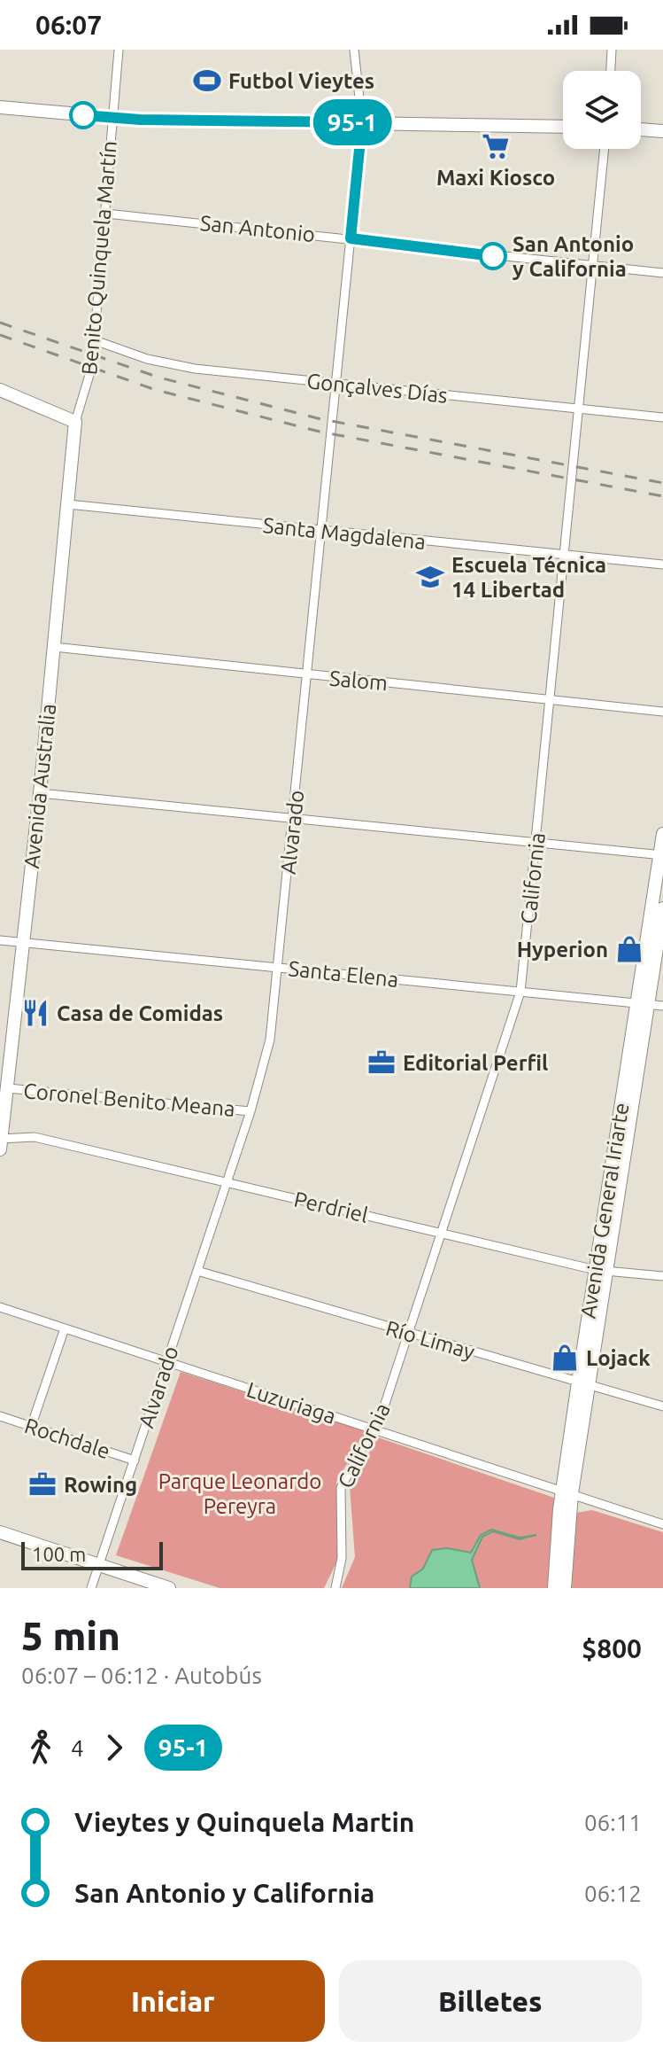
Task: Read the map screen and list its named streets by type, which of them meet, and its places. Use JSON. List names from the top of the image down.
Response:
{
  "streets": {
    "main road": ["Avenida Australia", "Avenida General Iriarte"],
    "street": [
      "San Antonio",
      "Benito Quinquela Martín",
      "Gonçalves Días",
      "Santa Magdalena",
      "Salom",
      "Alvarado",
      "California",
      "Santa Elena",
      "Coronel Benito Meana",
      "Perdriel",
      "Río Limay",
      "Luzuriaga",
      "Rochdale"
    ]
  },
  "crossings": [
    ["San Antonio", "Benito Quinquela Martín"],
    ["San Antonio", "Alvarado"],
    ["San Antonio", "California"],
    ["Benito Quinquela Martín", "Gonçalves Días"],
    ["Benito Quinquela Martín", "Avenida Australia"],
    ["Gonçalves Días", "Alvarado"],
    ["Gonçalves Días", "California"],
    ["Santa Magdalena", "Avenida Australia"],
    ["Santa Magdalena", "Alvarado"],
    ["Santa Magdalena", "California"],
    ["Salom", "Avenida Australia"],
    ["Salom", "Alvarado"],
    ["Salom", "California"],
    ["Avenida Australia", "Santa Elena"],
    ["Avenida Australia", "Coronel Benito Meana"],
    ["Avenida Australia", "Perdriel"],
    ["Alvarado", "Santa Elena"],
    ["Alvarado", "Coronel Benito Meana"],
    ["Alvarado", "Perdriel"],
    ["Alvarado", "Río Limay"],
    ["Alvarado", "Luzuriaga"],
    ["Alvarado", "Rochdale"],
    ["California", "Santa Elena"],
    ["California", "Perdriel"],
    ["California", "Río Limay"],
    ["California", "Luzuriaga"],
    ["Santa Elena", "Avenida General Iriarte"],
    ["Perdriel", "Avenida General Iriarte"],
    ["Avenida General Iriarte", "Río Limay"],
    ["Avenida General Iriarte", "Luzuriaga"]
  ],
  "parks": ["Parque Leonardo Pereyra"],
  "places": {
    "sports": ["Futbol Vieytes"],
    "supermarket": ["Maxi Kiosco"],
    "other": ["San Antonio y California"],
    "school or university": ["Escuela Técnica 14 Libertad"],
    "shop": ["Hyperion", "Lojack"],
    "restaurant": ["Casa de Comidas"],
    "office": ["Editorial Perfil", "Rowing"]
  },
  "lines": ["bus line 95-1"],
  "scale_bar": "100 m",
  "page": {
    "status": "06:07",
    "on_map": "95-1",
    "scale": "100 m",
    "heading": ["5 min", "06:07 – 06:12 · Autobús", "$800"],
    "legs": ["4", "95-1"],
    "list": [
      {
        "name": "Vieytes y Quinquela Martin",
        "value": "06:11"
      },
      {
        "name": "San Antonio y California",
        "value": "06:12"
      }
    ],
    "buttons": ["Iniciar", "Billetes"]
  }
}
